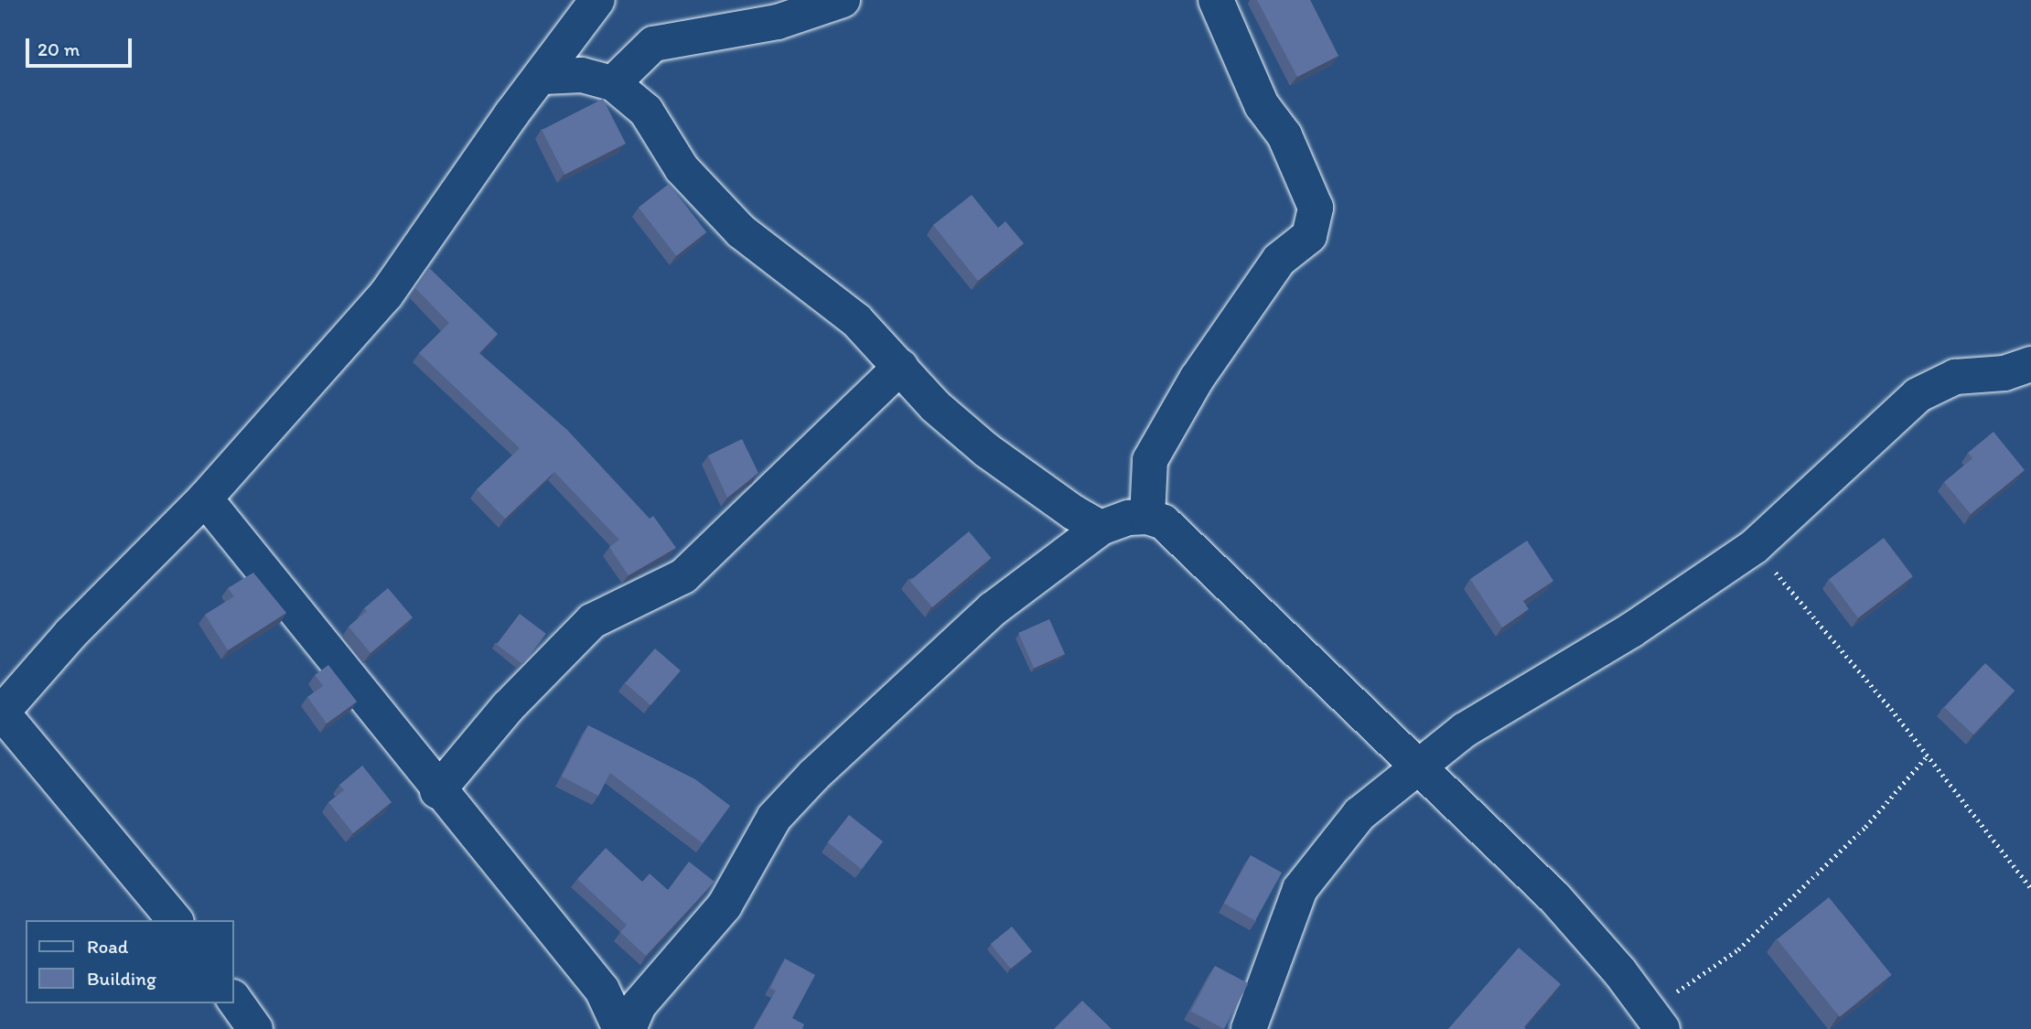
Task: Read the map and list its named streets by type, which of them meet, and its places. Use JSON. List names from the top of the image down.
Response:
{
  "legend": ["Road", "Building"],
  "scale_bar": "20 m"
}
